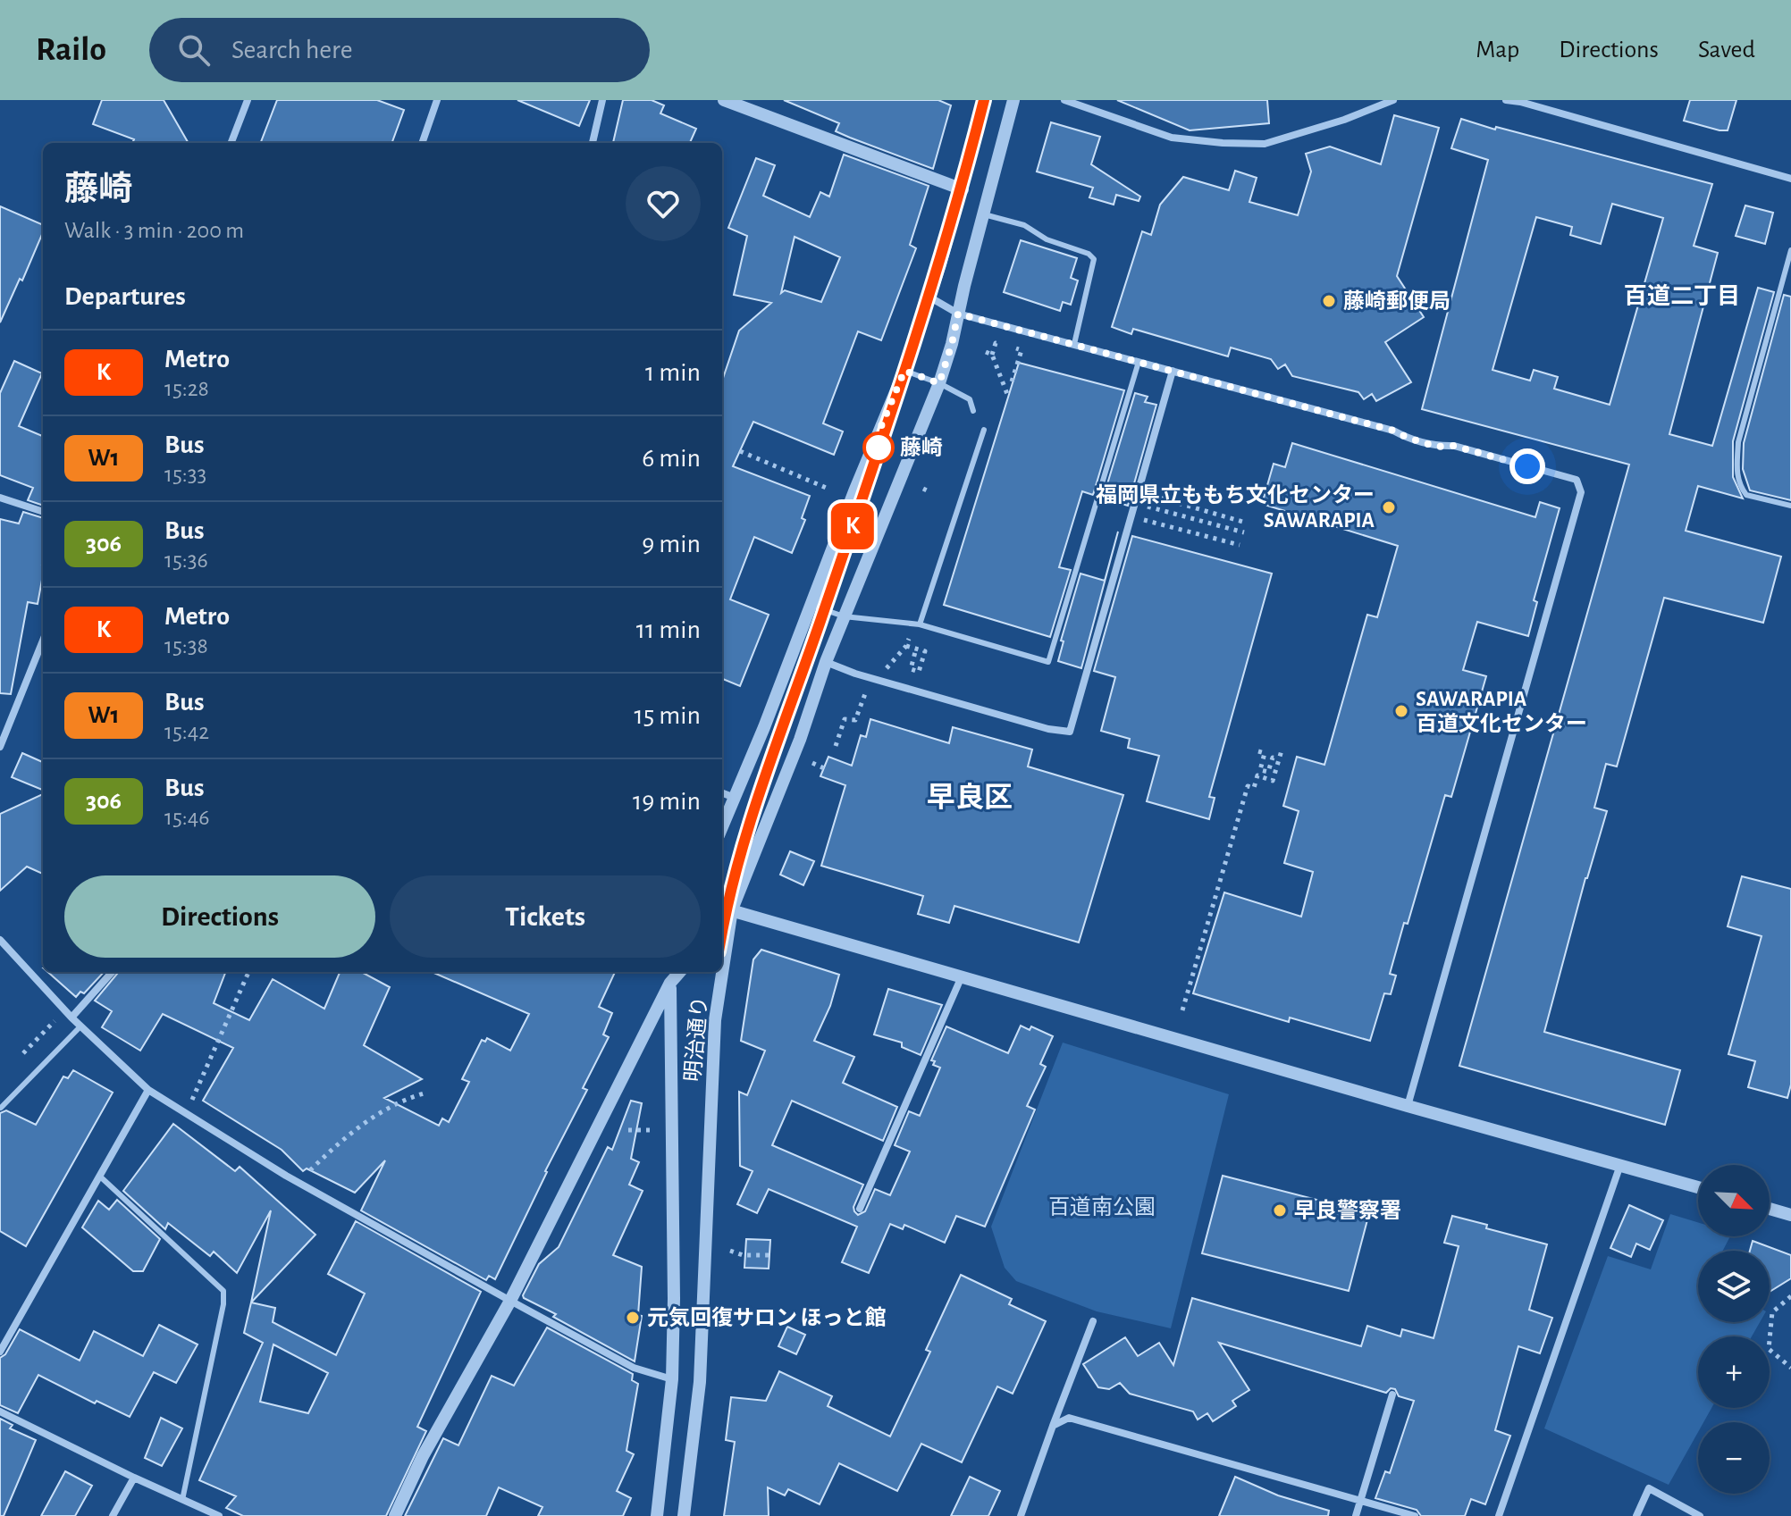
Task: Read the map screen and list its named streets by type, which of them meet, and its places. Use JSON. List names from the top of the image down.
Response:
{
  "streets": {
    "street": ["明治通り"]
  },
  "districts": ["百道二丁目", "早良区"],
  "parks": ["百道南公園"],
  "places": [
    "藤崎郵便局",
    "藤崎",
    "福岡県立ももち文化センター SAWARAPIA",
    "SAWARAPIA 百道文化センター",
    "早良警察署",
    "元気回復サロン ほっと館"
  ],
  "lines": ["metro line K"],
  "north": "bottom right",
  "page": {
    "header": "Railo",
    "search": "Search here",
    "nav": ["Map", "Directions", "Saved"],
    "on_map": "K",
    "heading": [
      ["藤崎", "Walk · 3 min · 200 m"],
      "Departures"
    ],
    "list": [
      {
        "mark": "K",
        "name": "Metro",
        "note": "15:28",
        "value": "1 min"
      },
      {
        "mark": "W1",
        "name": "Bus",
        "note": "15:33",
        "value": "6 min"
      },
      {
        "mark": "306",
        "name": "Bus",
        "note": "15:36",
        "value": "9 min"
      },
      {
        "mark": "K",
        "name": "Metro",
        "note": "15:38",
        "value": "11 min"
      },
      {
        "mark": "W1",
        "name": "Bus",
        "note": "15:42",
        "value": "15 min"
      },
      {
        "mark": "306",
        "name": "Bus",
        "note": "15:46",
        "value": "19 min"
      }
    ],
    "buttons": ["Directions", "Tickets"],
    "map_buttons": ["+", "−"]
  }
}
